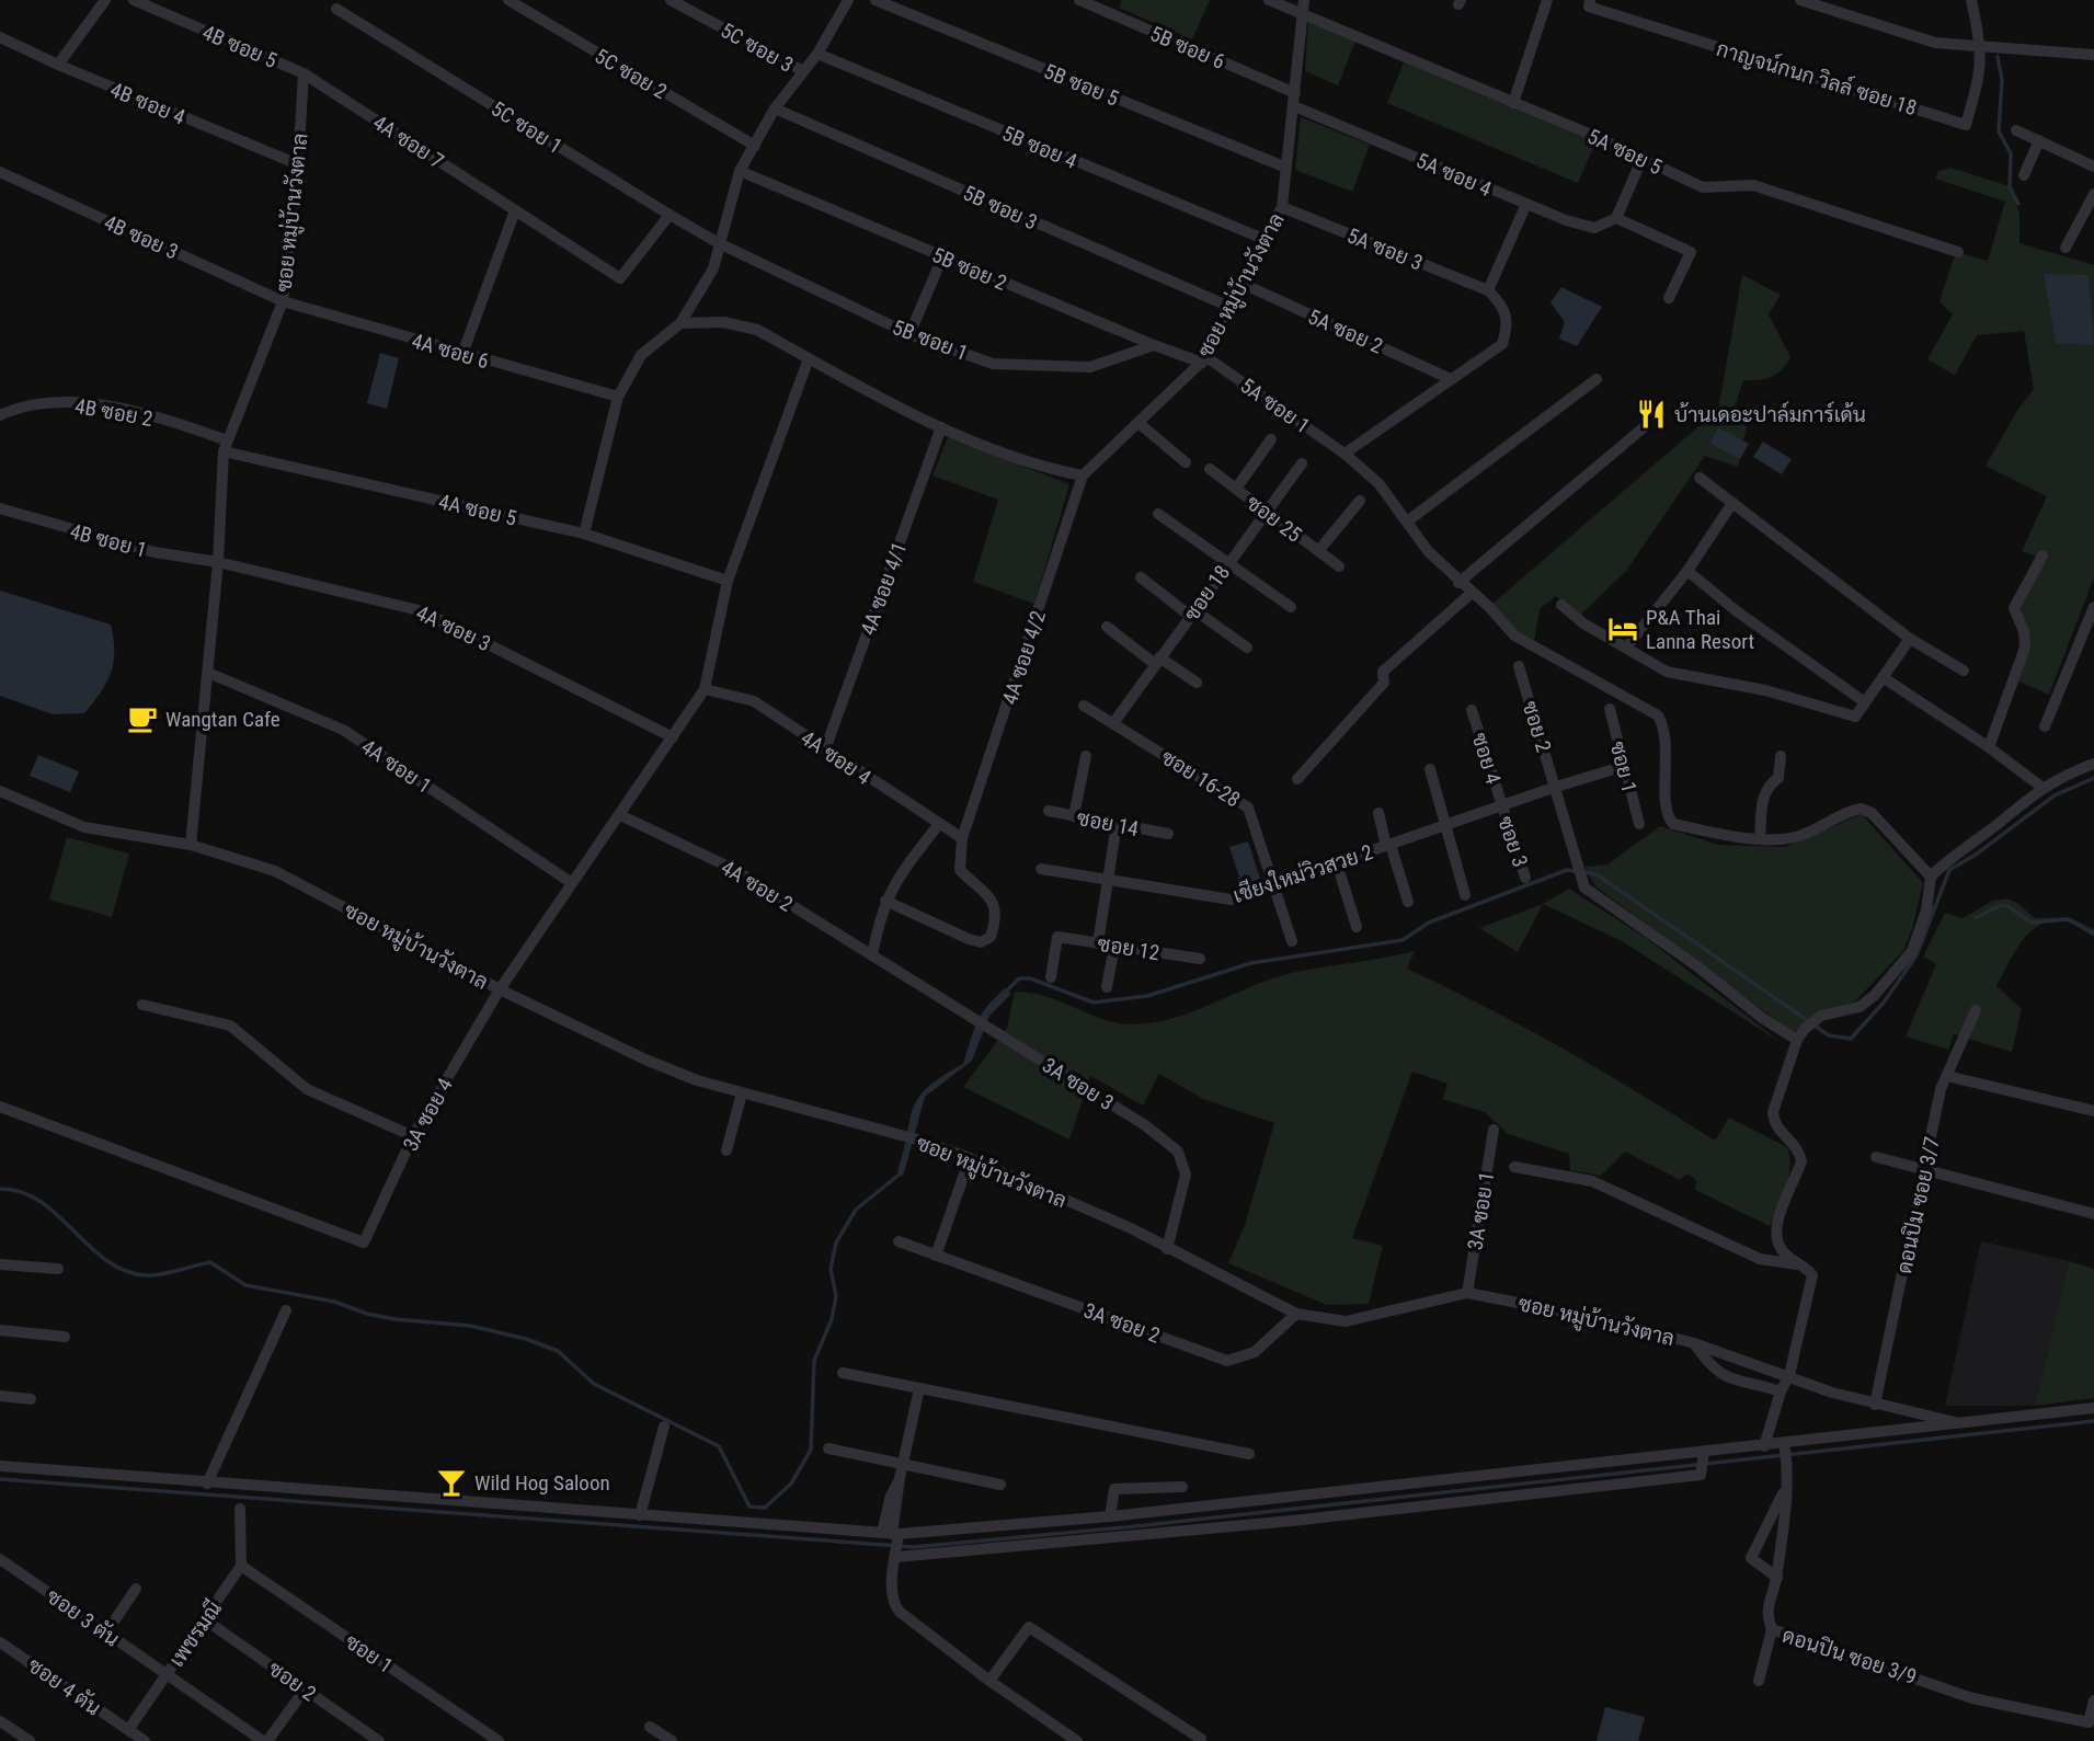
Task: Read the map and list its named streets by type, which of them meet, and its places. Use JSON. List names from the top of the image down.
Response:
{
  "streets": {
    "street": [
      "4B ซอย 5",
      "5C ซอย 3",
      "5B ซอย 6",
      "5C ซอย 2",
      "กาญจน์กนก วิลล์ ซอย 18",
      "5B ซอย 5",
      "4B ซอย 4",
      "5C ซอย 1",
      "4A ซอย 7",
      "5B ซอย 4",
      "5A ซอย 5",
      "5A ซอย 4",
      "5B ซอย 3",
      "ซอย หมู่บ้านวังตาล",
      "4B ซอย 3",
      "5A ซอย 3",
      "5B ซอย 2",
      "5A ซอย 2",
      "5B ซอย 1",
      "4A ซอย 6",
      "5A ซอย 1",
      "4B ซอย 2",
      "4A ซอย 5",
      "ซอย 25",
      "4B ซอย 1",
      "4A ซอย 4/1",
      "ซอย 18",
      "4A ซอย 3",
      "4A ซอย 4/2",
      "ซอย 2",
      "4A ซอย 4",
      "ซอย 4",
      "4A ซอย 1",
      "ซอย 1",
      "ซอย 16-28",
      "ซอย 14",
      "ซอย 3",
      "เชียงใหม่วิวสวย 2",
      "4A ซอย 2",
      "ซอย 12",
      "3A ซอย 3",
      "3A ซอย 4",
      "ดอนปิม ซอย 3/7",
      "3A ซอย 1",
      "3A ซอย 2",
      "ซอย 3 ตัน",
      "เพชรมณี",
      "ดอนปิน ซอย 3/9",
      "ซอย 4 ตัน"
    ]
  },
  "crossings": [
    ["4B ซอย 5", "4A ซอย 7"],
    ["4B ซอย 5", "ซอย หมู่บ้านวังตาล"],
    ["5B ซอย 6", "ซอย หมู่บ้านวังตาล"],
    ["5B ซอย 5", "ซอย หมู่บ้านวังตาล"],
    ["4B ซอย 4", "ซอย หมู่บ้านวังตาล"],
    ["5C ซอย 1", "4A ซอย 7"],
    ["5C ซอย 1", "5B ซอย 1"],
    ["4A ซอย 7", "ซอย หมู่บ้านวังตาล"],
    ["5B ซอย 4", "ซอย หมู่บ้านวังตาล"],
    ["5A ซอย 5", "ซอย หมู่บ้านวังตาล"],
    ["5A ซอย 4", "ซอย หมู่บ้านวังตาล"],
    ["5B ซอย 3", "ซอย หมู่บ้านวังตาล"],
    ["ซอย หมู่บ้านวังตาล", "4B ซอย 3"],
    ["ซอย หมู่บ้านวังตาล", "5A ซอย 3"],
    ["ซอย หมู่บ้านวังตาล", "5B ซอย 2"],
    ["ซอย หมู่บ้านวังตาล", "5A ซอย 2"],
    ["ซอย หมู่บ้านวังตาล", "4A ซอย 6"],
    ["ซอย หมู่บ้านวังตาล", "5A ซอย 1"],
    ["ซอย หมู่บ้านวังตาล", "4B ซอย 2"],
    ["ซอย หมู่บ้านวังตาล", "4A ซอย 5"],
    ["ซอย หมู่บ้านวังตาล", "4B ซอย 1"],
    ["ซอย หมู่บ้านวังตาล", "4A ซอย 3"],
    ["ซอย หมู่บ้านวังตาล", "4A ซอย 4/2"],
    ["ซอย หมู่บ้านวังตาล", "4A ซอย 1"],
    ["ซอย หมู่บ้านวังตาล", "3A ซอย 3"],
    ["ซอย หมู่บ้านวังตาล", "3A ซอย 4"],
    ["ซอย หมู่บ้านวังตาล", "ดอนปิม ซอย 3/7"],
    ["ซอย หมู่บ้านวังตาล", "3A ซอย 1"],
    ["ซอย หมู่บ้านวังตาล", "3A ซอย 2"],
    ["4B ซอย 3", "4A ซอย 6"],
    ["5B ซอย 2", "5B ซอย 1"],
    ["5B ซอย 2", "5A ซอย 1"],
    ["4B ซอย 2", "4A ซอย 5"],
    ["ซอย 25", "ซอย 18"],
    ["4B ซอย 1", "4A ซอย 3"],
    ["4A ซอย 4/1", "4A ซอย 4"],
    ["ซอย 18", "ซอย 16-28"],
    ["4A ซอย 3", "3A ซอย 4"],
    ["4A ซอย 4/2", "4A ซอย 4"],
    ["ซอย 2", "เชียงใหม่วิวสวย 2"],
    ["ซอย 2", "เพชรมณี"],
    ["4A ซอย 4", "3A ซอย 4"],
    ["ซอย 4", "ซอย 3"],
    ["ซอย 4", "เชียงใหม่วิวสวย 2"],
    ["4A ซอย 1", "3A ซอย 4"],
    ["ซอย 1", "เชียงใหม่วิวสวย 2"],
    ["ซอย 1", "เพชรมณี"],
    ["ซอย 16-28", "เชียงใหม่วิวสวย 2"],
    ["ซอย 3", "เชียงใหม่วิวสวย 2"],
    ["4A ซอย 2", "3A ซอย 3"],
    ["4A ซอย 2", "3A ซอย 4"],
    ["ซอย 3 ตัน", "เพชรมณี"],
    ["เพชรมณี", "ซอย 4 ตัน"]
  ],
  "places": {
    "restaurant": ["บ้านเดอะปาล์มการ์เด้น"],
    "hotel": ["P&A Thai Lanna Resort"],
    "cafe": ["Wangtan Cafe"],
    "bar": ["Wild Hog Saloon"]
  }
}
